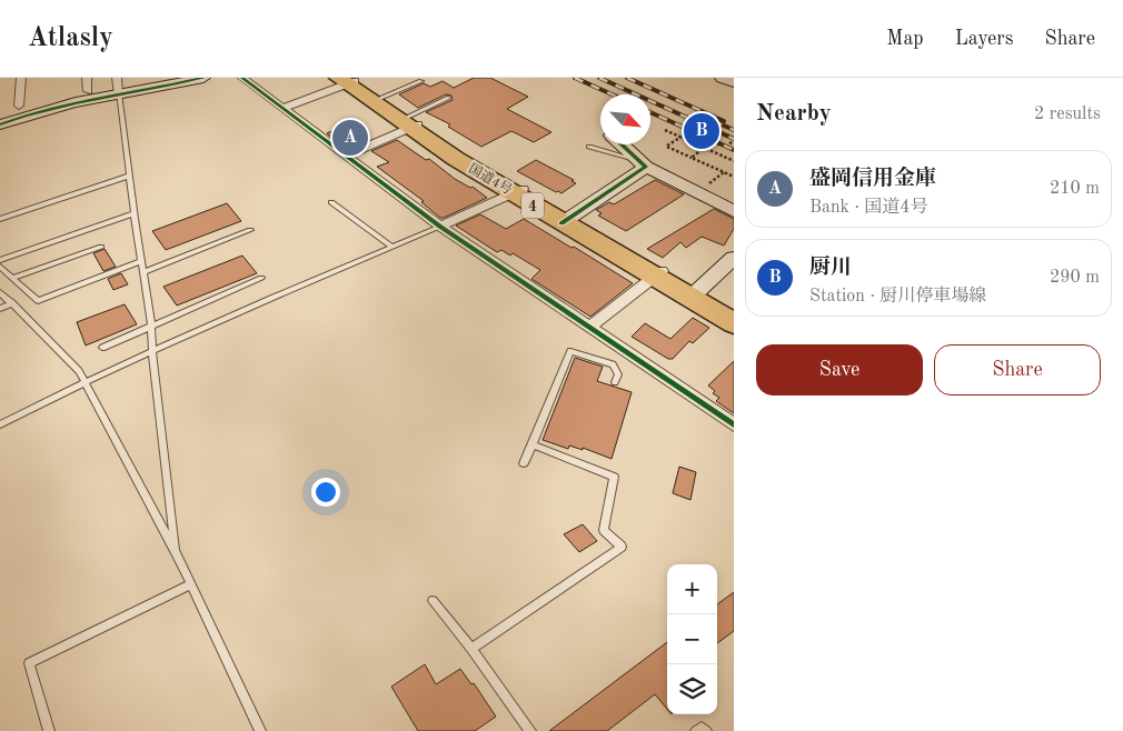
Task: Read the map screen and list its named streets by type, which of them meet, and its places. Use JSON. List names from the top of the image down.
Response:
{
  "streets": {
    "highway": ["国道4号", "4"]
  },
  "north": "bottom right",
  "page": {
    "header": "Atlasly",
    "nav": ["Map", "Layers", "Share"],
    "heading": ["Nearby", "2 results"],
    "pins": ["B", "A"],
    "list": [
      {
        "mark": "A",
        "name": "盛岡信用金庫",
        "note": "Bank · 国道4号",
        "value": "210 m"
      },
      {
        "mark": "B",
        "name": "厨川",
        "note": "Station · 厨川停車場線",
        "value": "290 m"
      }
    ],
    "buttons": ["Save", "Share"],
    "map_buttons": ["+", "−"]
  }
}
